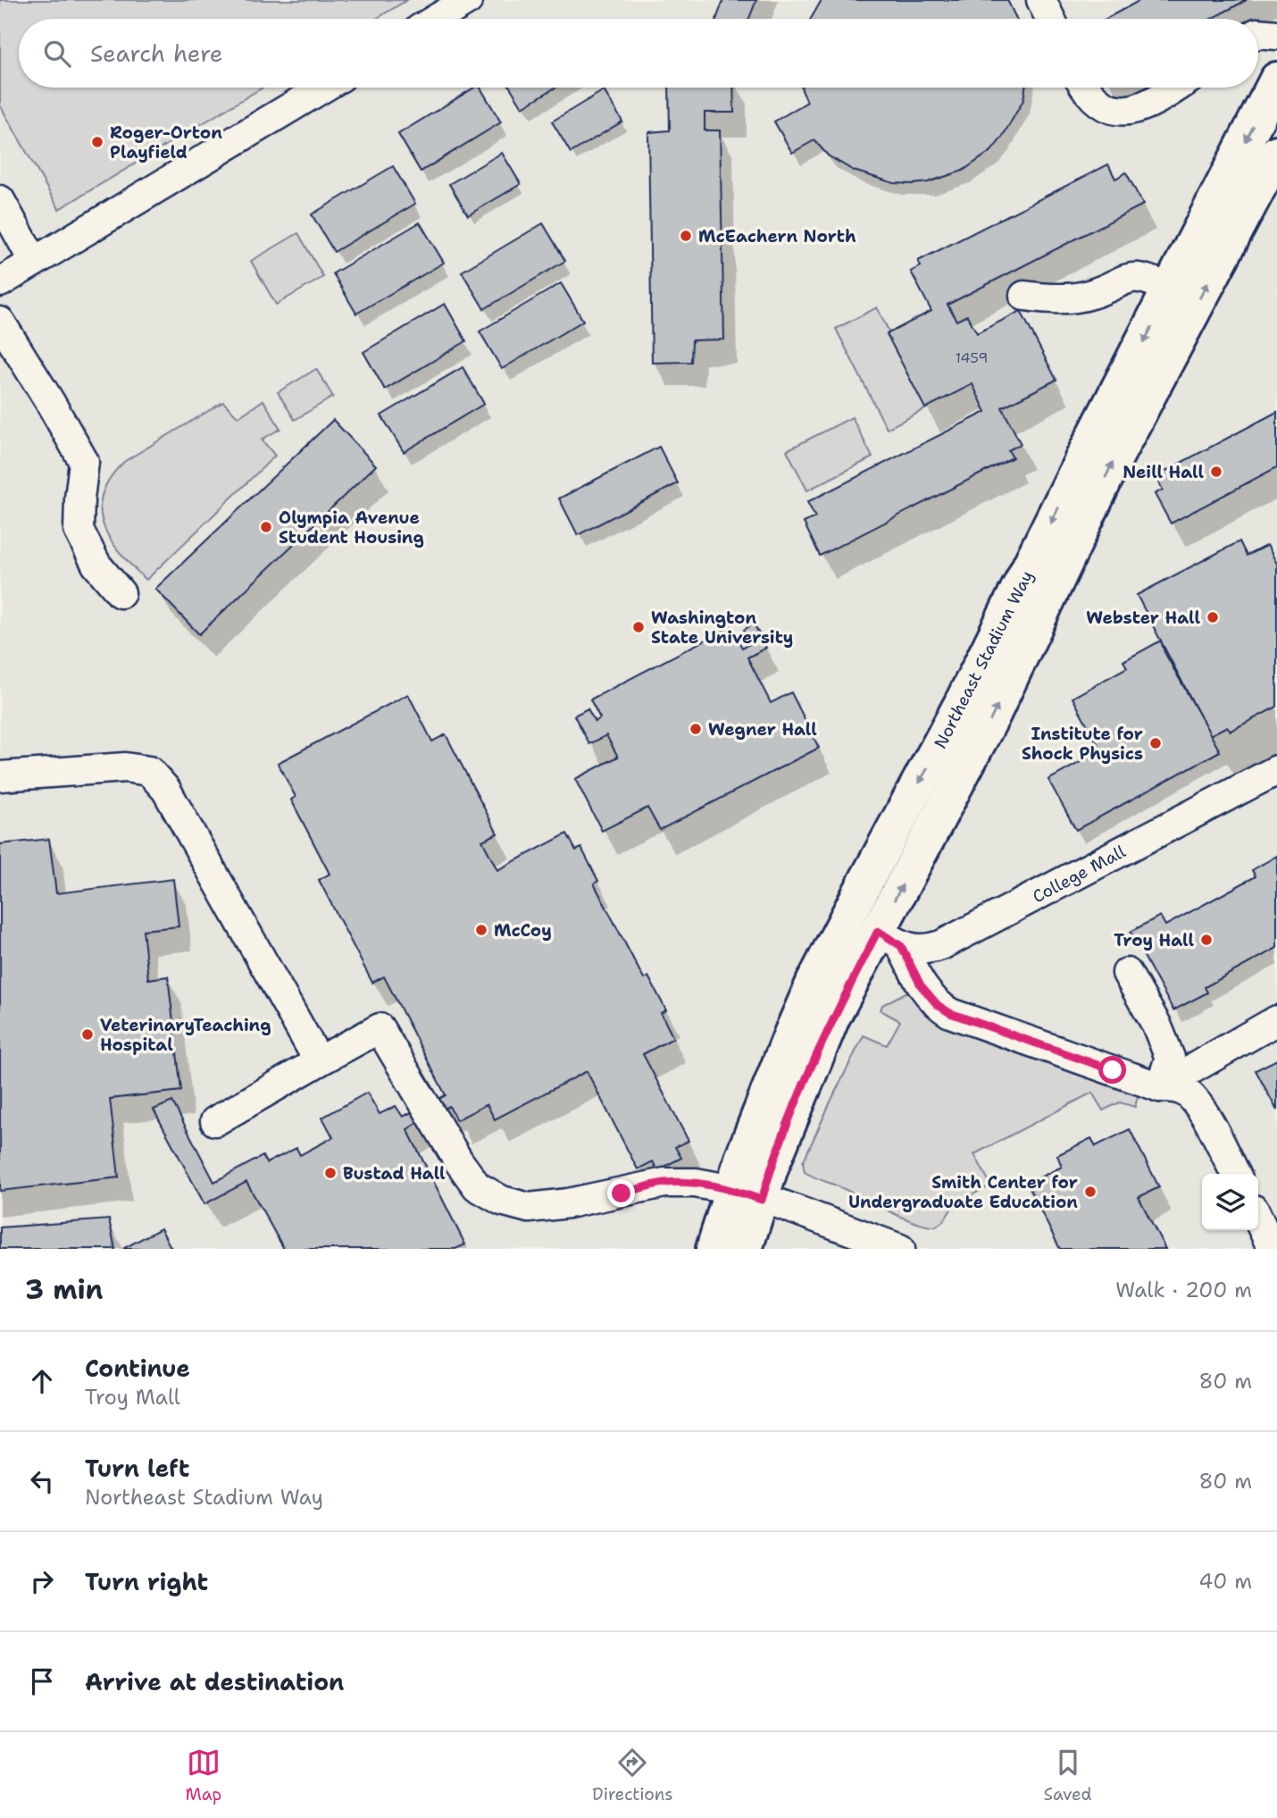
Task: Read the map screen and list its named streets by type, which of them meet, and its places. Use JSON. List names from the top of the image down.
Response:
{
  "streets": {
    "main road": ["Northeast Stadium Way"],
    "street": ["College Mall"]
  },
  "crossings": [
    ["Northeast Stadium Way", "College Mall"]
  ],
  "places": [
    "Roger-Orton Playfield",
    "McEachern North",
    "Neill Hall",
    "Olympia Avenue Student Housing",
    "Webster Hall",
    "Washington State University",
    "Wegner Hall",
    "Institute for Shock Physics",
    "McCoy",
    "Troy Hall",
    "VeterinaryTeaching Hospital",
    "Bustad Hall",
    "Smith Center for Undergraduate Education"
  ],
  "house_numbers": ["1459"],
  "page": {
    "search": "Search here",
    "heading": ["3 min", "Walk · 200 m"],
    "list": [
      ["Continue", "Troy Mall", "80 m"],
      ["Turn left", "Northeast Stadium Way", "80 m"],
      ["Turn right", "40 m"],
      "Arrive at destination"
    ],
    "nav": ["Map", "Directions", "Saved"]
  }
}
